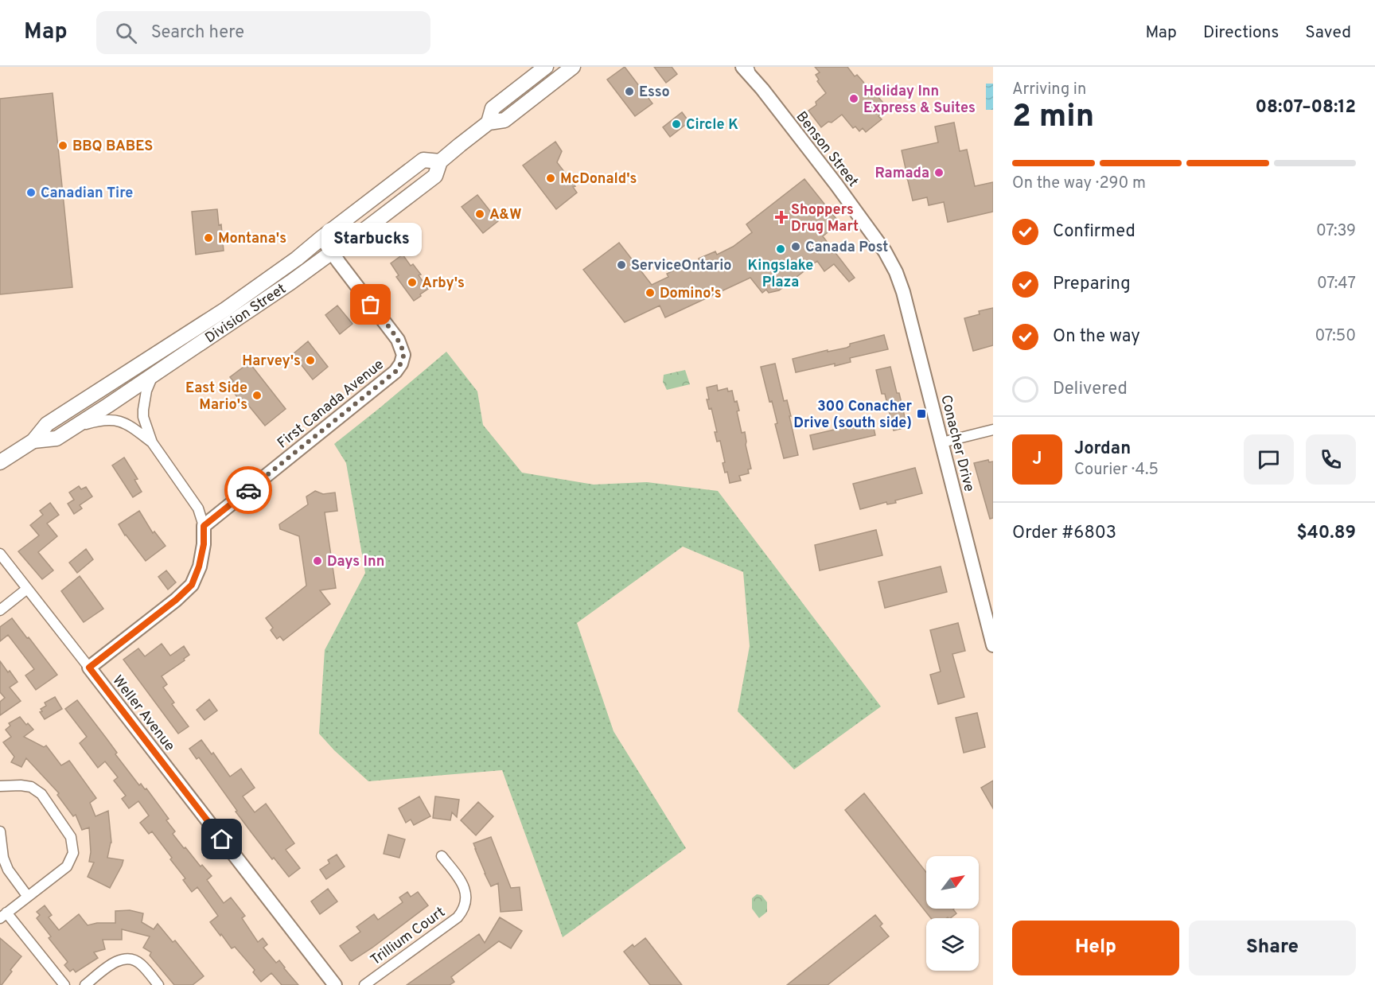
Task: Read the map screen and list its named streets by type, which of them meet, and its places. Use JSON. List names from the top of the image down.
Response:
{
  "streets": {
    "main road": ["Division Street"],
    "street": [
      "Benson Street",
      "First Canada Avenue",
      "Conacher Drive",
      "Weller Avenue",
      "Trillium Court"
    ]
  },
  "crossings": [
    ["Benson Street", "Conacher Drive"],
    ["Division Street", "First Canada Avenue"]
  ],
  "places": {
    "other": [
      "Esso",
      "Holiday Inn Express & Suites",
      "Circle K",
      "BBQ BABES",
      "Ramada",
      "McDonald's",
      "Canadian Tire",
      "A&W",
      "Montana's",
      "Canada Post",
      "Kingslake Plaza",
      "ServiceOntario",
      "Arby's",
      "Domino's",
      "Starbucks",
      "Harvey's",
      "East Side Mario's",
      "Days Inn"
    ],
    "health": ["Shoppers Drug Mart"],
    "transit": ["300 Conacher Drive (south side)"]
  },
  "north": "top right",
  "page": {
    "header": "Map",
    "search": "Search here",
    "nav": ["Map", "Directions", "Saved"],
    "heading": ["2 min", "Arriving in", "08:07–08:12"],
    "panel": [
      "Jordan",
      "Courier · 4.5",
      "Order #6803",
      "$40.89"
    ],
    "bar": "On the way · 290 m",
    "list": [
      ["Confirmed", "07:39"],
      ["Preparing", "07:47"],
      ["On the way", "07:50"],
      "Delivered"
    ],
    "bubble": "Starbucks",
    "round": "J",
    "buttons": ["Help", "Share"]
  }
}
